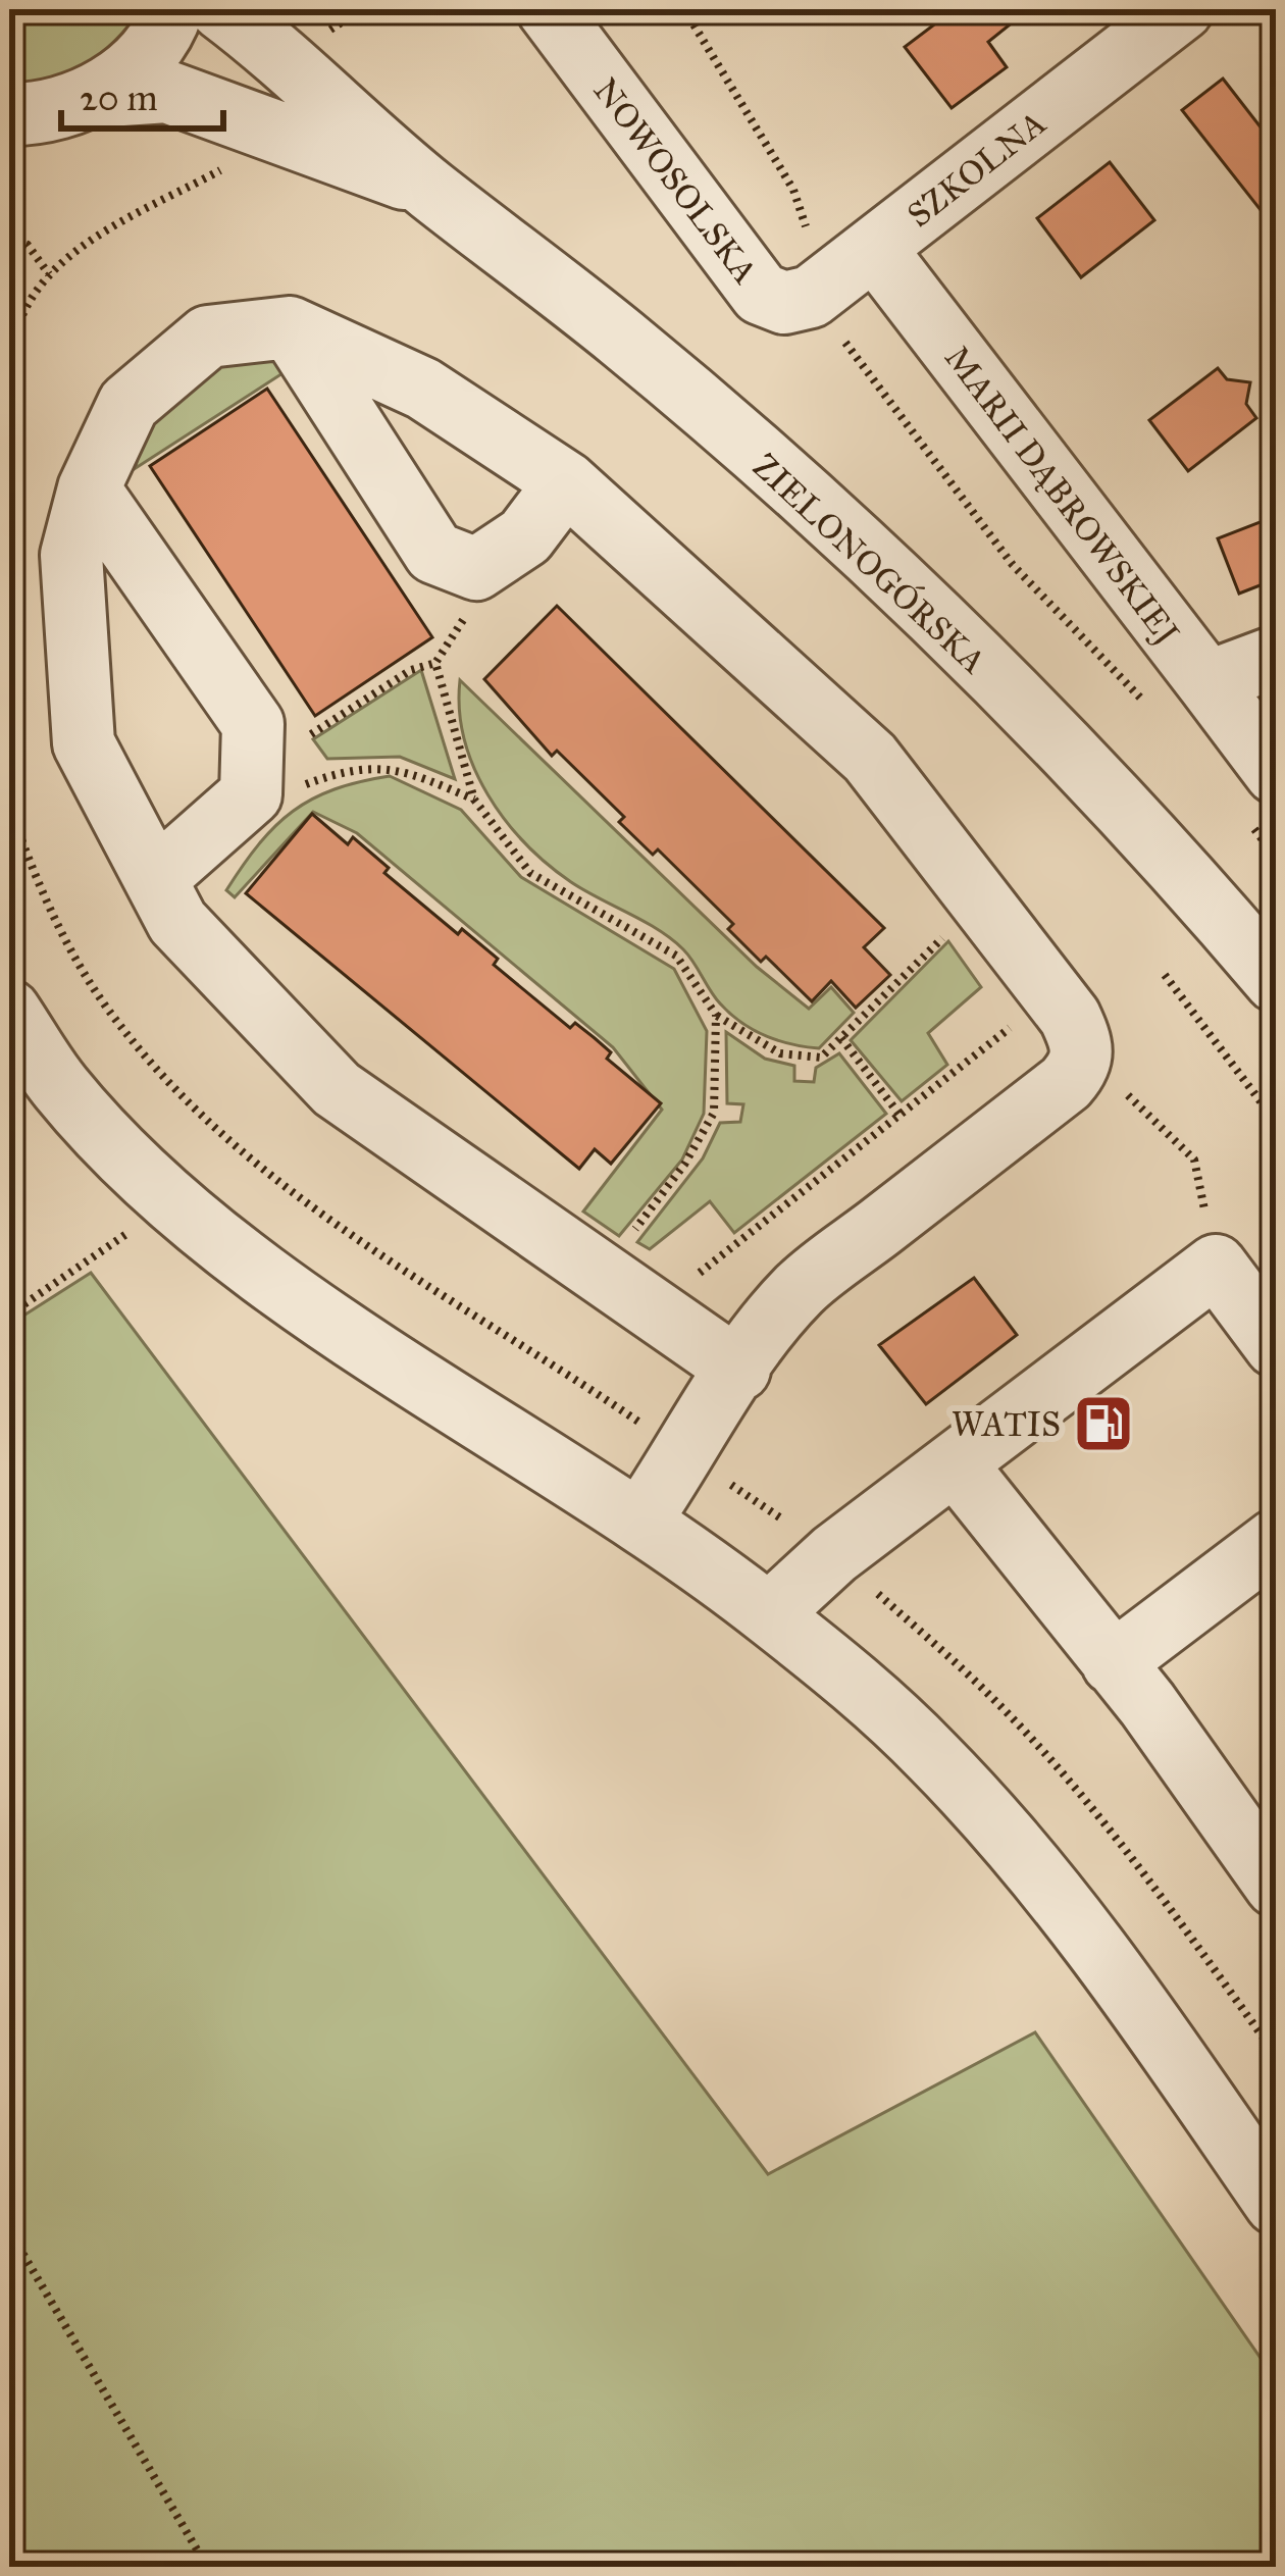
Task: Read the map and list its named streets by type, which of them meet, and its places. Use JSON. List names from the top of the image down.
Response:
{
  "streets": {
    "street": [
      "SZKOLNA",
      "NOWOSOLSKA",
      "MARII DĄBROWSKIEJ",
      "ZIELONOGÓRSKA"
    ]
  },
  "crossings": [
    ["SZKOLNA", "NOWOSOLSKA"],
    ["SZKOLNA", "MARII DĄBROWSKIEJ"]
  ],
  "places": {
    "fuel station": ["WATIS"]
  },
  "scale_bar": "20 m"
}
